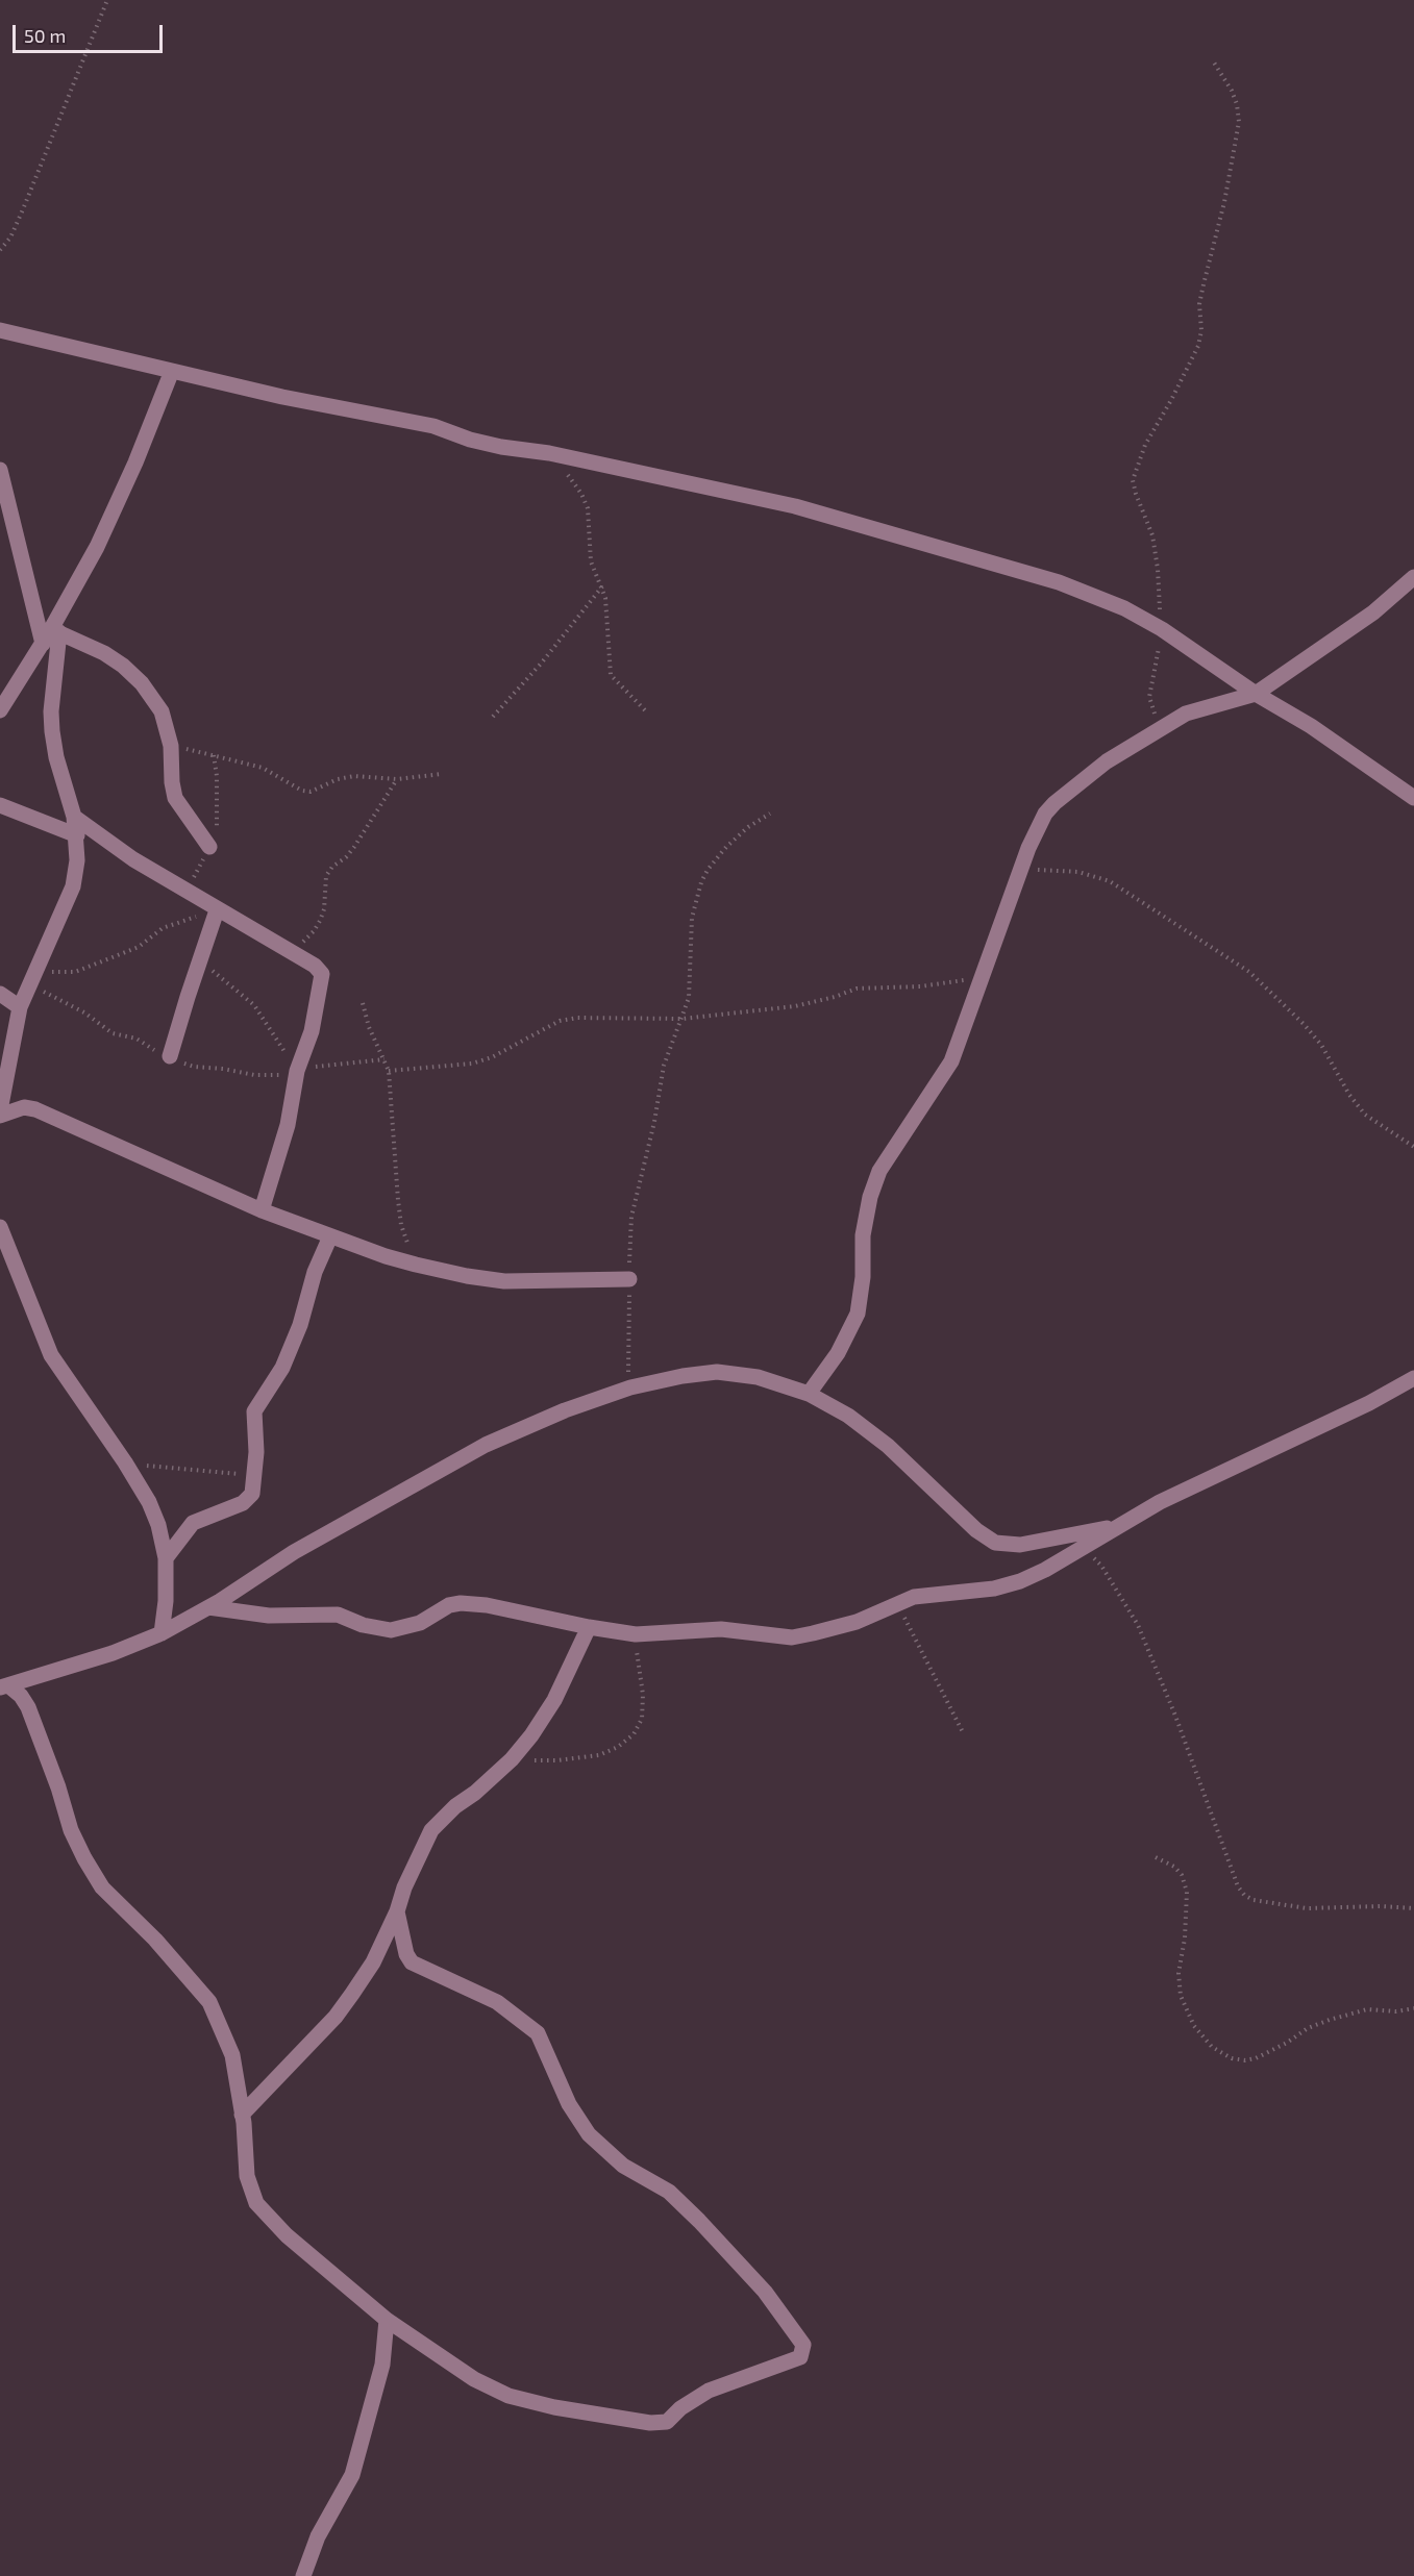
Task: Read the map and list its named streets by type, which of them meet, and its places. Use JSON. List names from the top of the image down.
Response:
{
  "scale_bar": "50 m"
}
